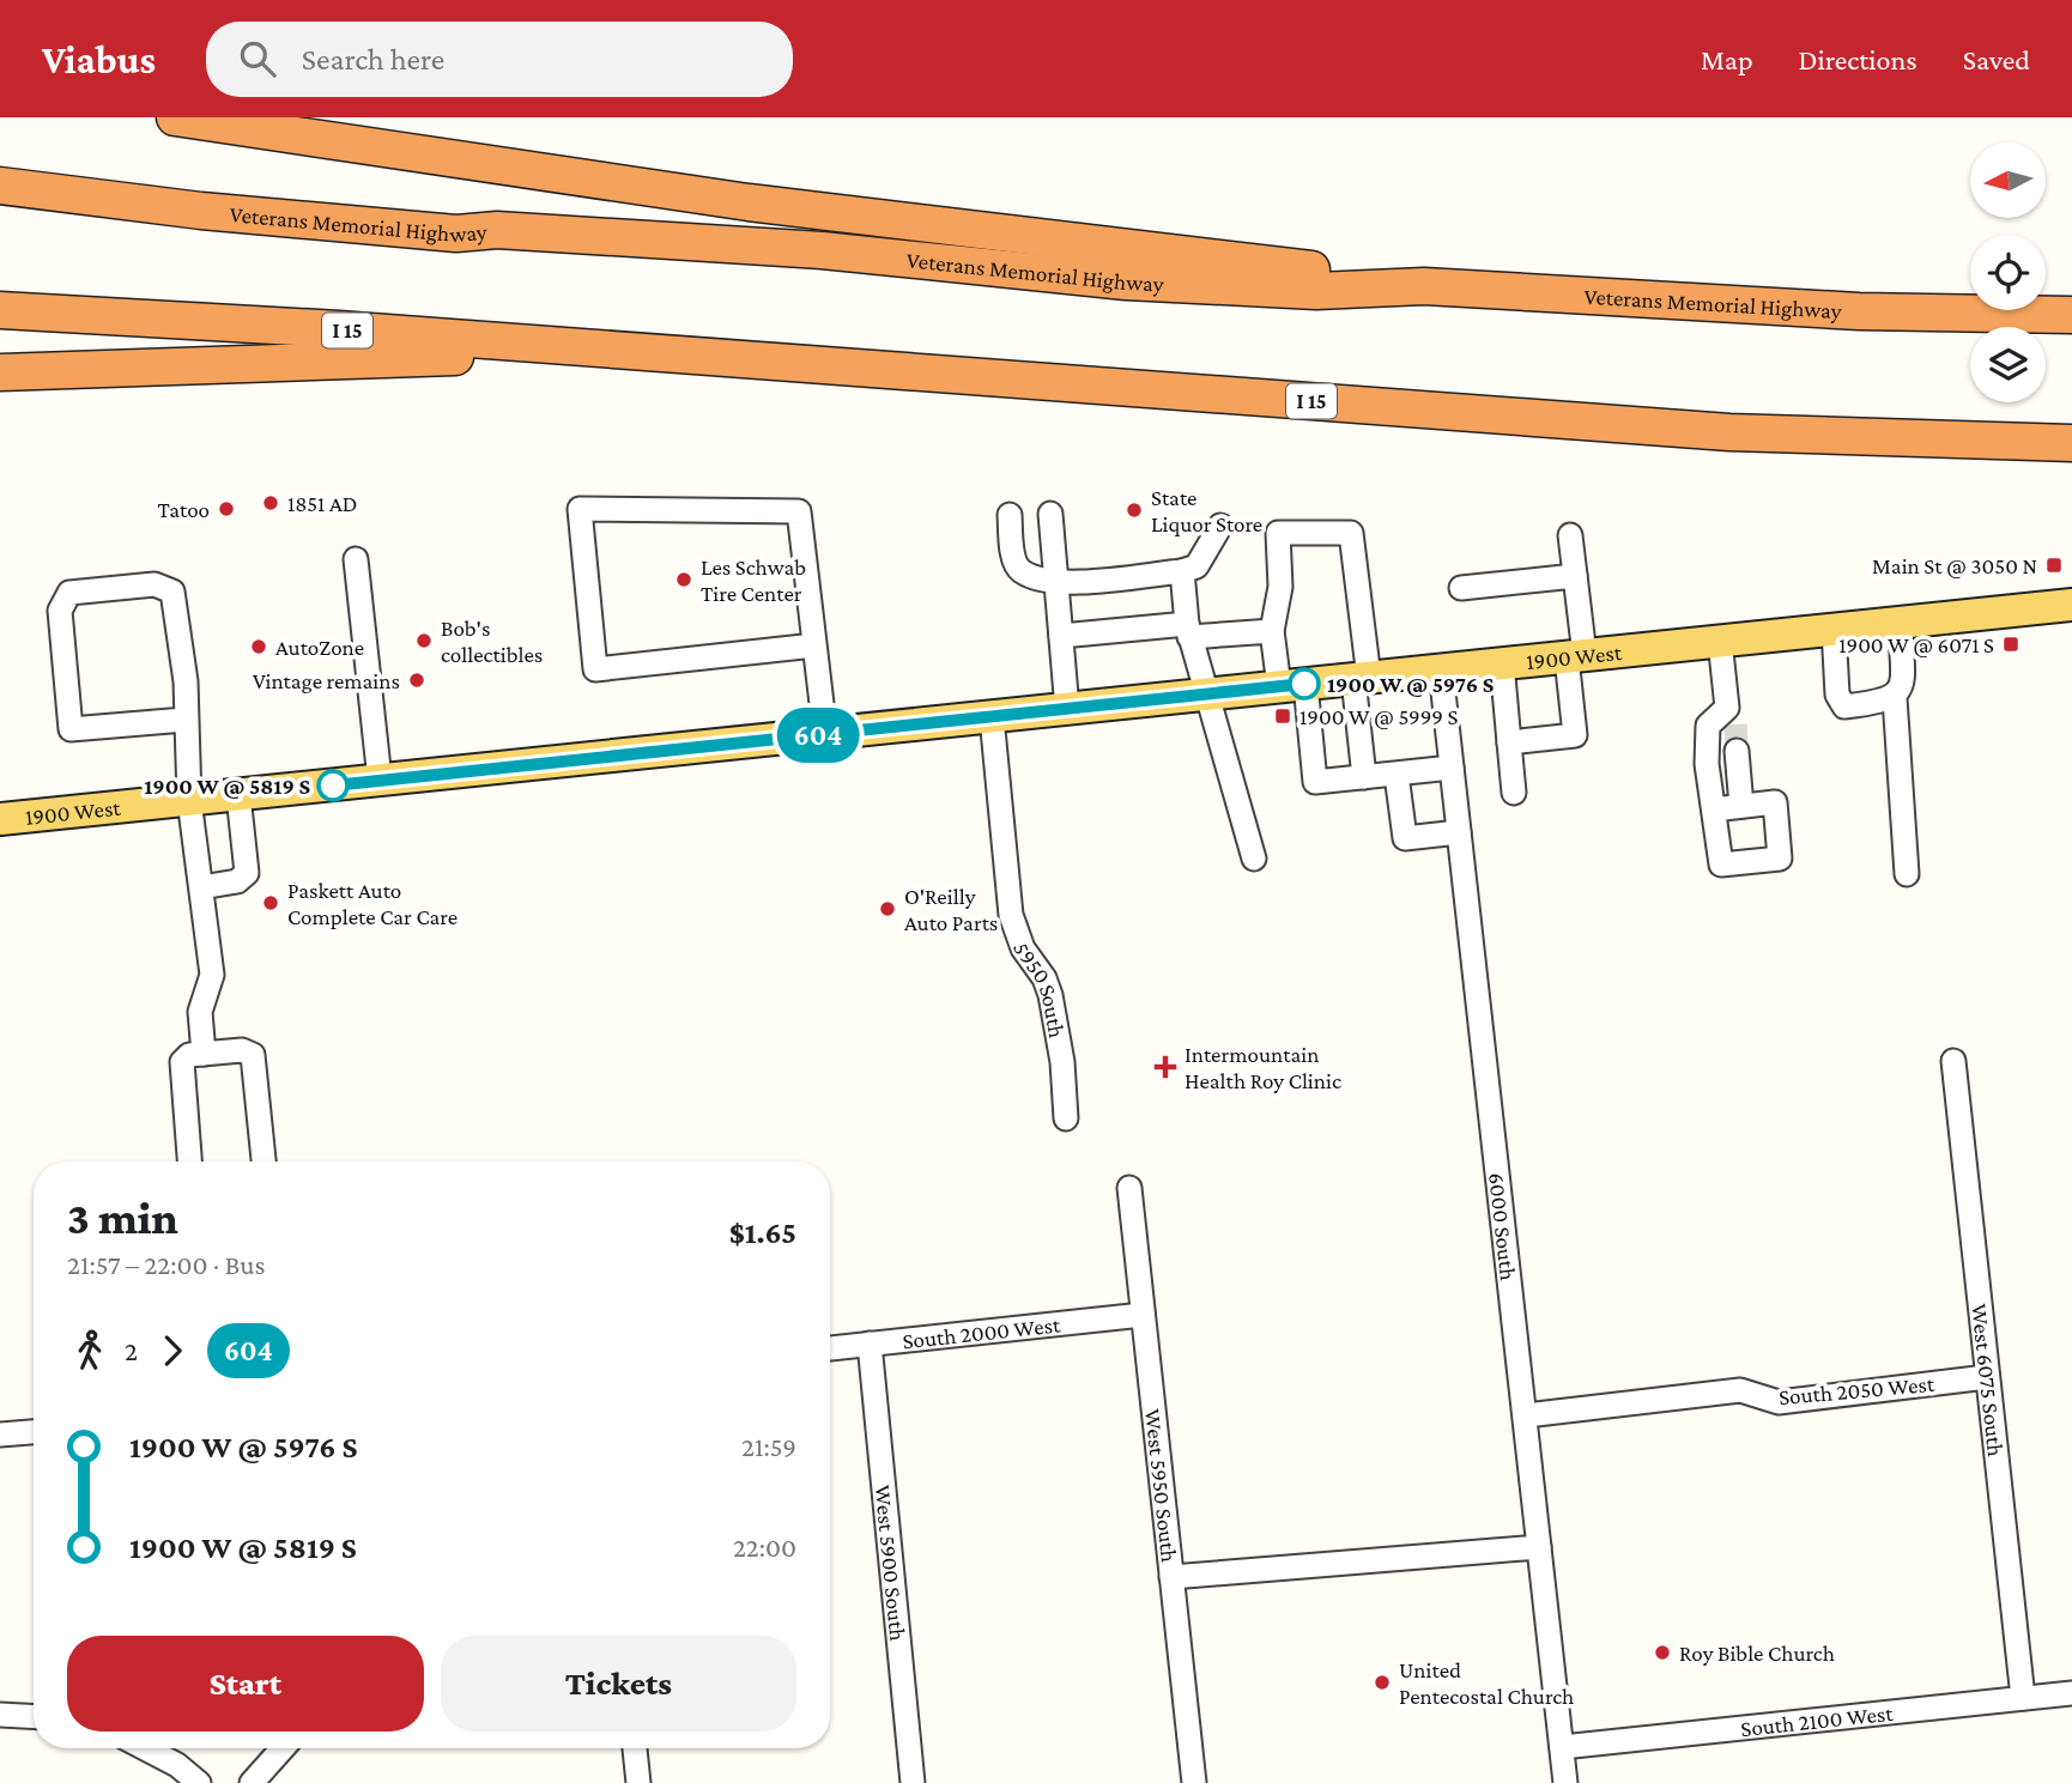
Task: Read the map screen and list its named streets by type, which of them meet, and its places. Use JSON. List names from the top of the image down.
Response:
{
  "streets": {
    "highway": ["Veterans Memorial Highway", "I 15"],
    "main road": ["1900 West"],
    "street": [
      "5950 South",
      "6000 South",
      "South 2000 West",
      "West 6075 South",
      "South 2050 West",
      "West 5950 South",
      "West 5900 South",
      "South 2100 West"
    ]
  },
  "crossings": [
    ["1900 West", "5950 South"],
    ["1900 West", "6000 South"],
    ["6000 South", "South 2050 West"],
    ["6000 South", "South 2100 West"],
    ["South 2000 West", "West 5950 South"],
    ["South 2000 West", "West 5900 South"],
    ["West 6075 South", "South 2050 West"],
    ["West 6075 South", "South 2100 West"]
  ],
  "places": {
    "other": [
      "1851 AD",
      "Tatoo",
      "State Liquor Store",
      "Les Schwab Tire Center",
      "Bob's collectibles",
      "AutoZone",
      "Vintage remains",
      "1900 W @ 5976 S",
      "1900 W @ 5819 S",
      "Paskett Auto Complete Car Care",
      "O'Reilly Auto Parts",
      "Roy Bible Church",
      "United Pentecostal Church"
    ],
    "transit": ["Main St @ 3050 N", "1900 W @ 6071 S", "1900 W @ 5999 S"],
    "health": ["Intermountain Health Roy Clinic"]
  },
  "lines": ["bus line 604"],
  "north": "left",
  "page": {
    "header": "Viabus",
    "search": "Search here",
    "nav": ["Map", "Directions", "Saved"],
    "on_map": "604",
    "heading": ["3 min", "21:57 – 22:00 · Bus", "$1.65"],
    "legs": ["2", "604"],
    "list": [
      {
        "name": "1900 W @ 5976 S",
        "value": "21:59"
      },
      {
        "name": "1900 W @ 5819 S",
        "value": "22:00"
      }
    ],
    "buttons": ["Start", "Tickets"]
  }
}
